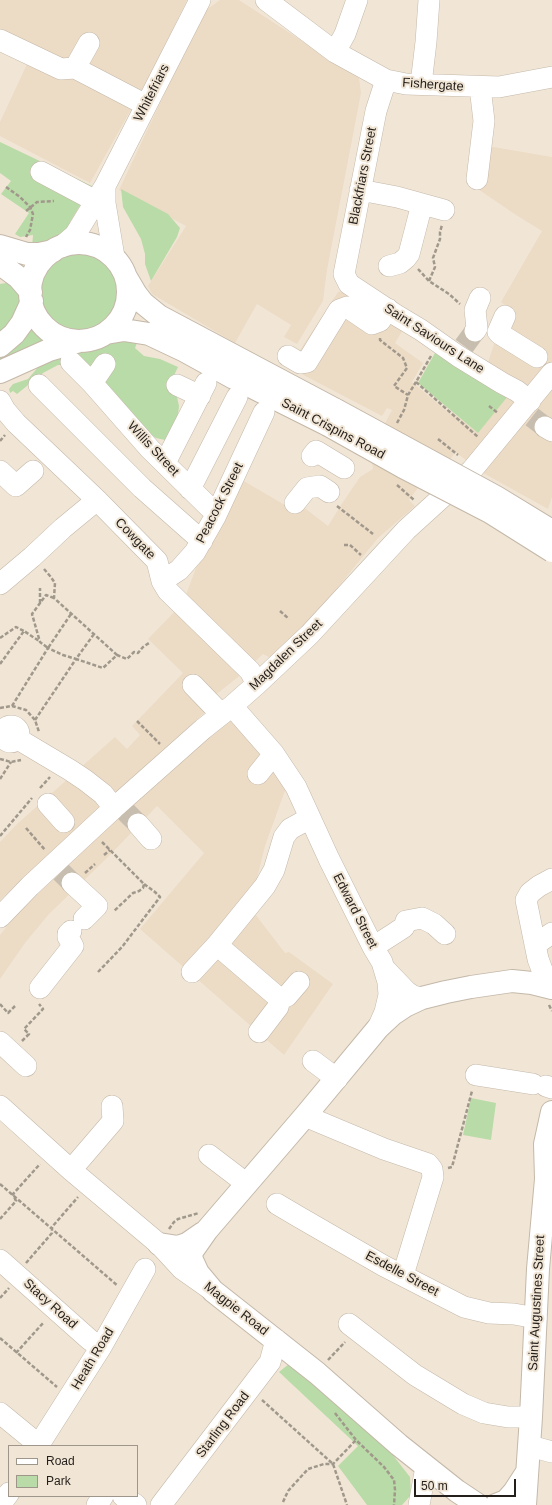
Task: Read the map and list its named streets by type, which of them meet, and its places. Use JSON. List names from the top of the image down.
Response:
{
  "streets": {
    "main road": [
      "Saint Crispins Road",
      "Edward Street",
      "Saint Augustines Street",
      "Magpie Road"
    ],
    "street": [
      "Fishergate",
      "Whitefriars",
      "Blackfriars Street",
      "Saint Saviours Lane",
      "Willis Street",
      "Peacock Street",
      "Cowgate",
      "Magdalen Street",
      "Esdelle Street",
      "Stacy Road",
      "Heath Road",
      "Starling Road"
    ]
  },
  "crossings": [
    ["Fishergate", "Blackfriars Street"],
    ["Whitefriars", "Saint Crispins Road"],
    ["Blackfriars Street", "Saint Saviours Lane"],
    ["Saint Saviours Lane", "Magdalen Street"],
    ["Willis Street", "Peacock Street"],
    ["Peacock Street", "Cowgate"],
    ["Cowgate", "Magdalen Street"],
    ["Magdalen Street", "Edward Street"],
    ["Esdelle Street", "Saint Augustines Street"],
    ["Stacy Road", "Heath Road"],
    ["Magpie Road", "Heath Road"],
    ["Magpie Road", "Starling Road"]
  ],
  "legend": ["Road", "Park"],
  "scale_bar": "50 m"
}
